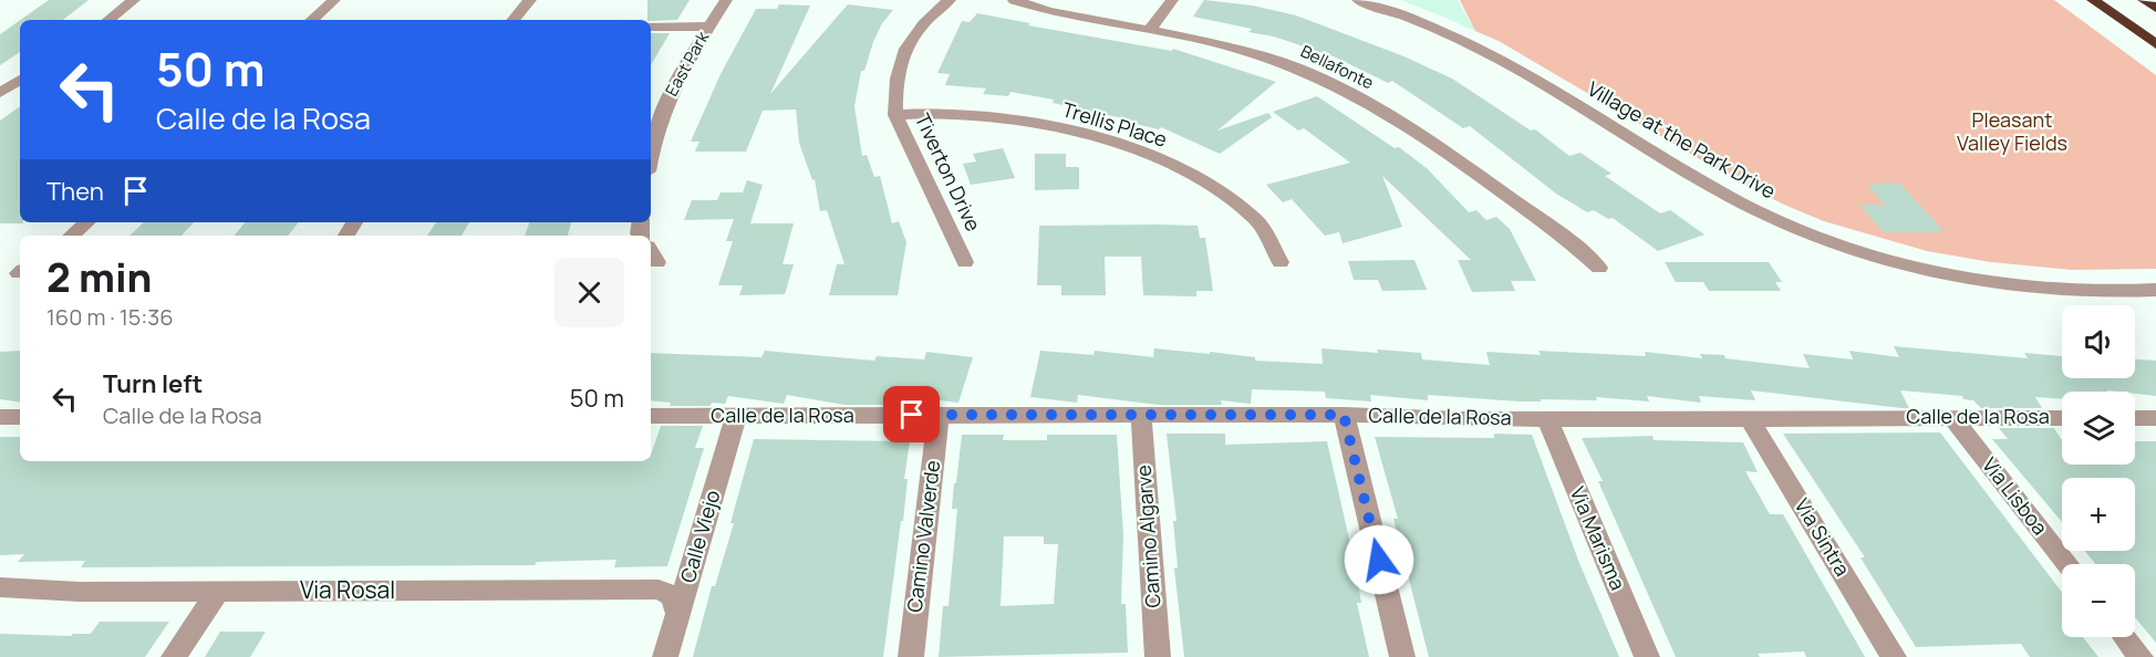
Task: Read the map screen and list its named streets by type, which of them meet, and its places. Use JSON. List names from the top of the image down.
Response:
{
  "streets": {
    "street": [
      "East Park",
      "Bellafonte",
      "Trellis Place",
      "Village at the Park Drive",
      "Tiverton Drive",
      "Calle de la Rosa",
      "Via Lisboa",
      "Calle Viejo",
      "Camino Valverde",
      "Camino Algarve",
      "Via Sintra",
      "Via Marisma",
      "Via Rosal"
    ]
  },
  "crossings": [
    ["Trellis Place", "Tiverton Drive"],
    ["Calle de la Rosa", "Via Lisboa"],
    ["Calle de la Rosa", "Calle Viejo"],
    ["Calle de la Rosa", "Camino Valverde"],
    ["Calle de la Rosa", "Camino Algarve"],
    ["Calle de la Rosa", "Via Sintra"],
    ["Calle de la Rosa", "Via Marisma"],
    ["Calle Viejo", "Via Rosal"]
  ],
  "parks": ["Pleasant Valley Fields"],
  "page": {
    "turn": ["50 m", "Calle de la Rosa"],
    "then": "Then",
    "heading": ["2 min", "160 m · 15:36"],
    "map_buttons": ["+", "−"],
    "list": [
      {
        "name": "Turn left",
        "note": "Calle de la Rosa",
        "value": "50 m"
      }
    ]
  }
}
